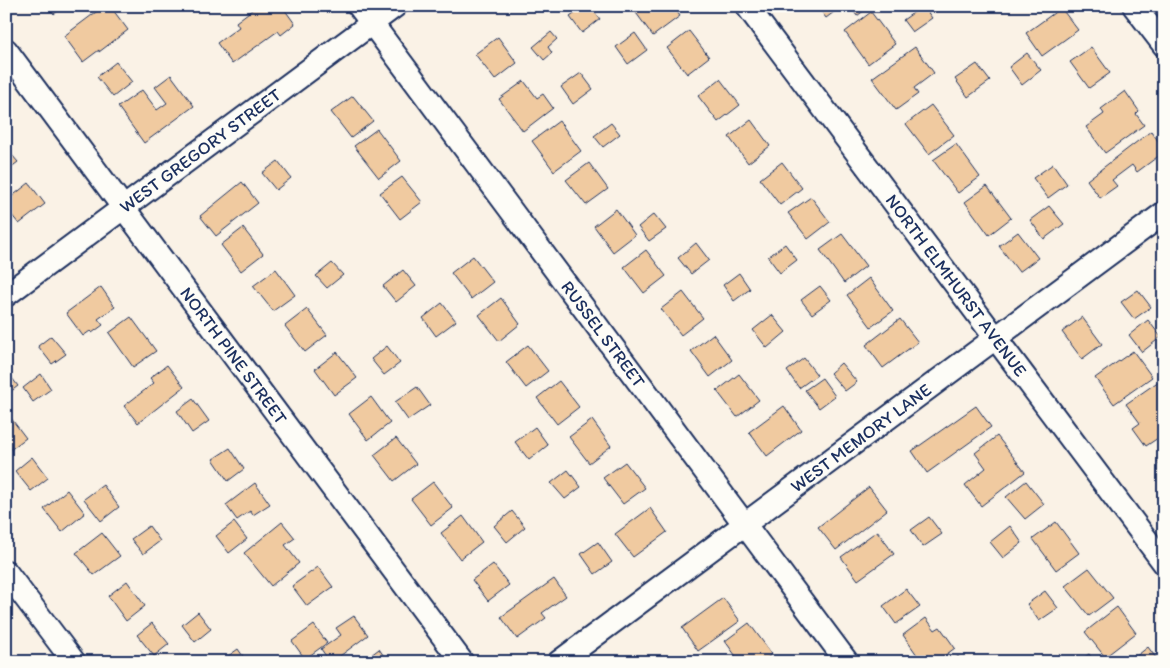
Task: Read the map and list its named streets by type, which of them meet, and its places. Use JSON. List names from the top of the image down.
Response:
{
  "streets": {
    "street": [
      "WEST GREGORY STREET",
      "NORTH ELMHURST AVENUE",
      "RUSSEL STREET",
      "NORTH PINE STREET",
      "WEST MEMORY LANE"
    ]
  },
  "crossings": [
    ["WEST GREGORY STREET", "RUSSEL STREET"],
    ["WEST GREGORY STREET", "NORTH PINE STREET"],
    ["NORTH ELMHURST AVENUE", "WEST MEMORY LANE"],
    ["RUSSEL STREET", "WEST MEMORY LANE"]
  ]
}
